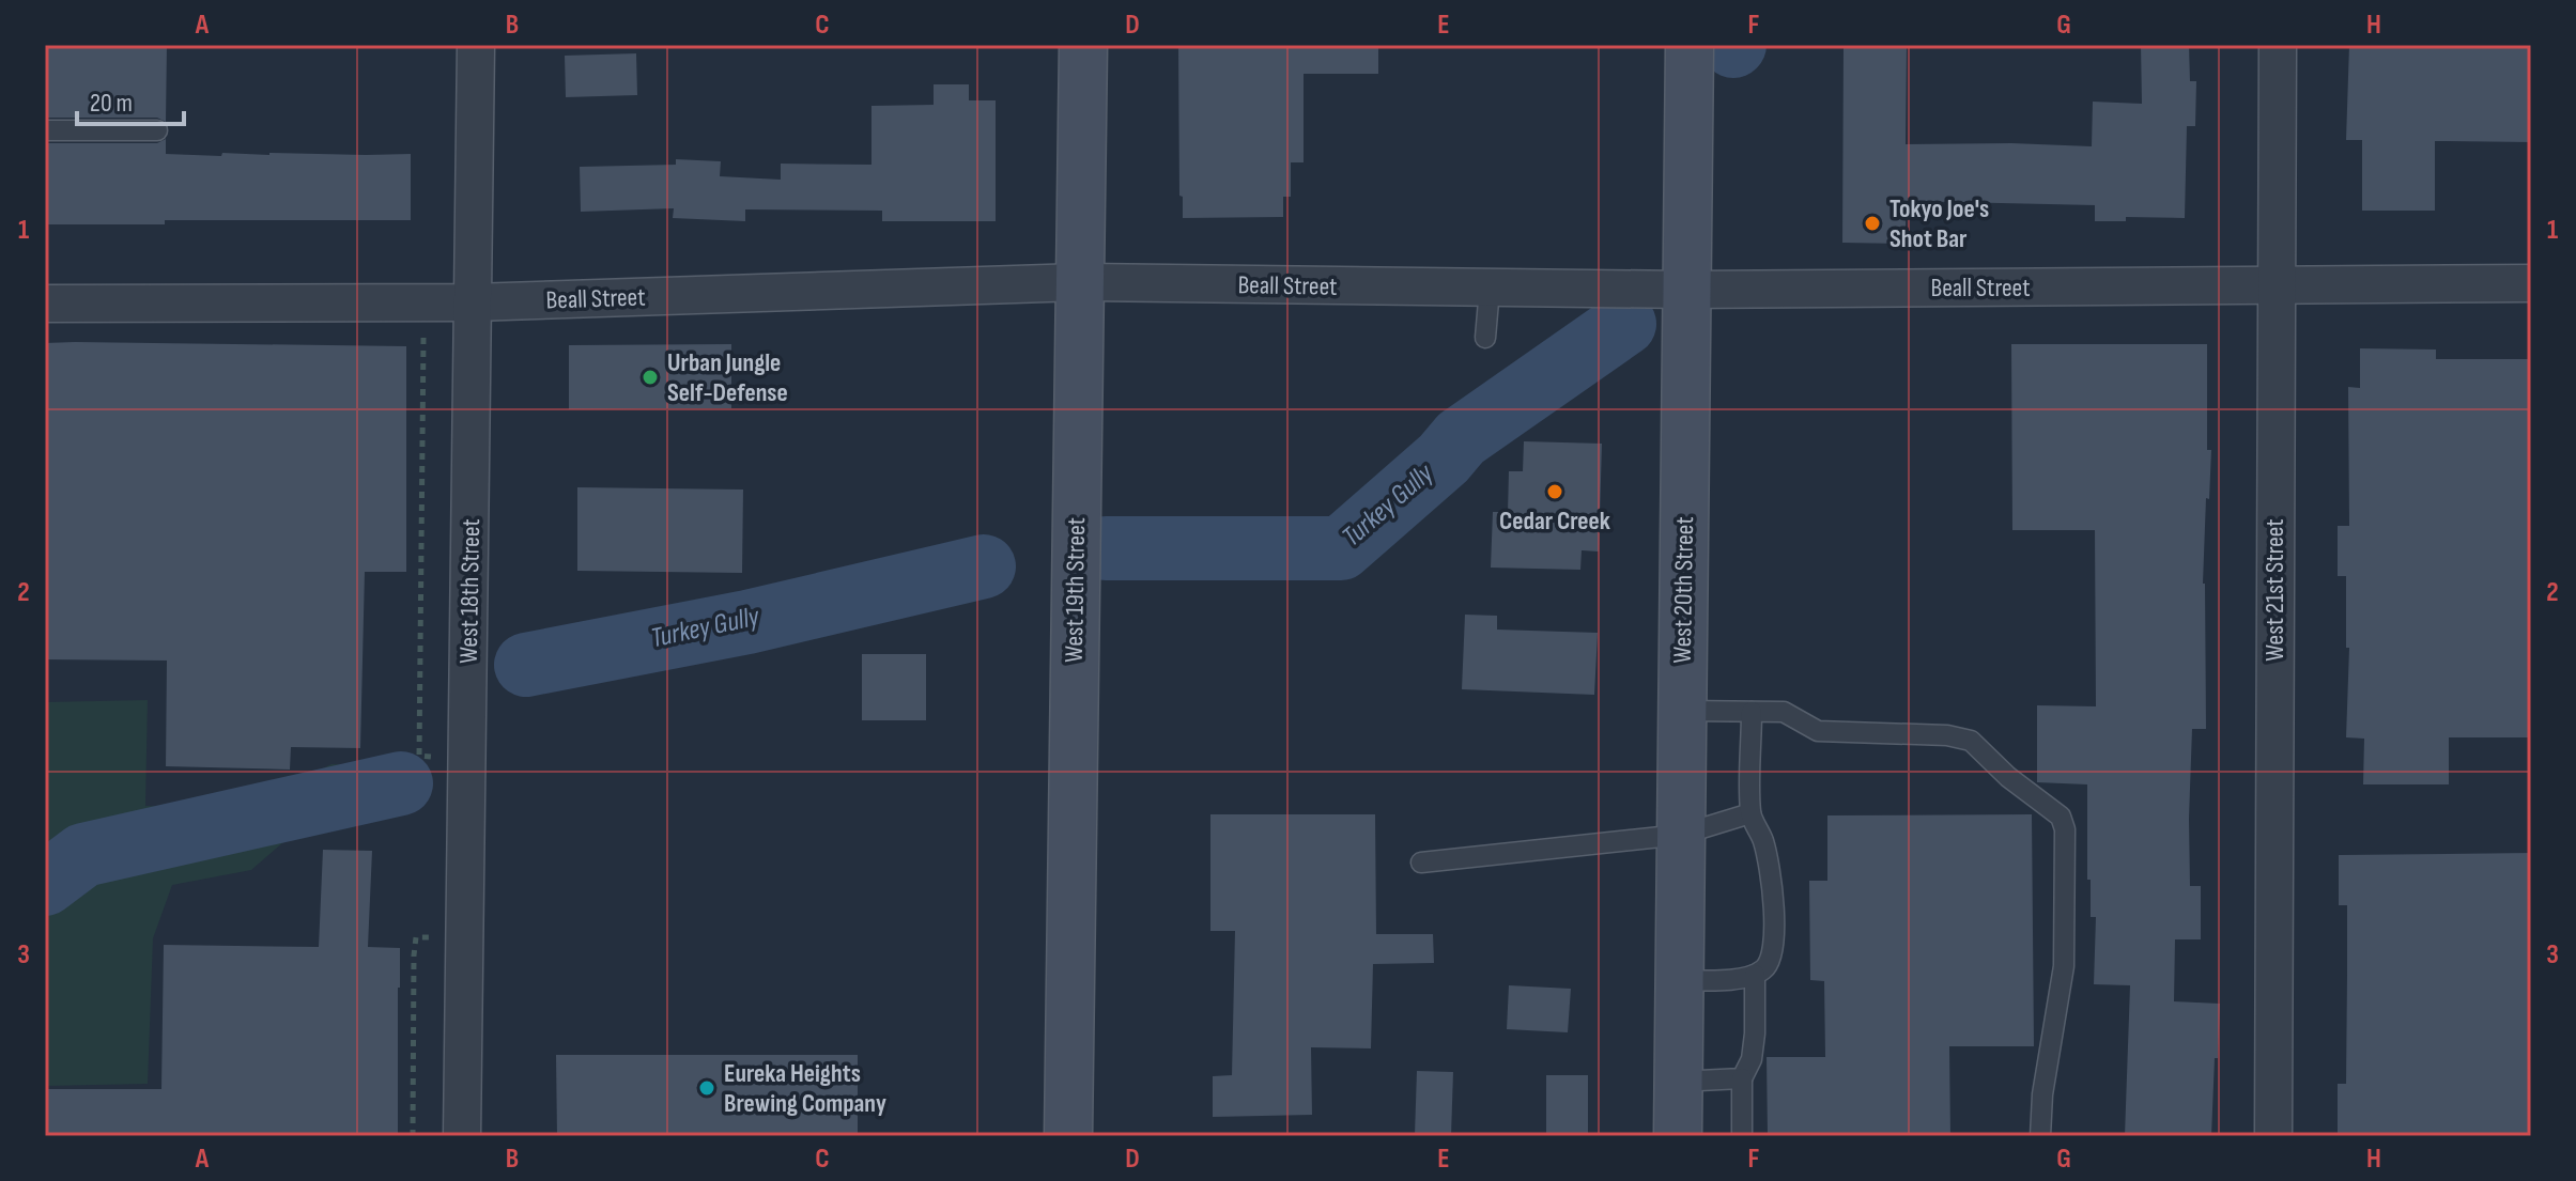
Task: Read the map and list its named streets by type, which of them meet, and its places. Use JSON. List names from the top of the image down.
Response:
{
  "streets": {
    "main road": ["West 19th Street", "West 20th Street"],
    "street": ["Beall Street", "West 21st Street", "West 18th Street"]
  },
  "crossings": [
    ["Beall Street", "West 19th Street"],
    ["Beall Street", "West 20th Street"],
    ["Beall Street", "West 21st Street"],
    ["Beall Street", "West 18th Street"]
  ],
  "water": ["Turkey Gully"],
  "places": [
    "Tokyo Joe's Shot Bar",
    "Urban Jungle Self-Defense",
    "Cedar Creek",
    "Eureka Heights Brewing Company"
  ],
  "scale_bar": "20 m",
  "grid": {
    "columns": [
      "A",
      "B",
      "C",
      "D",
      "E",
      "F",
      "G",
      "H"
    ],
    "rows": ["1", "2", "3"]
  }
}
